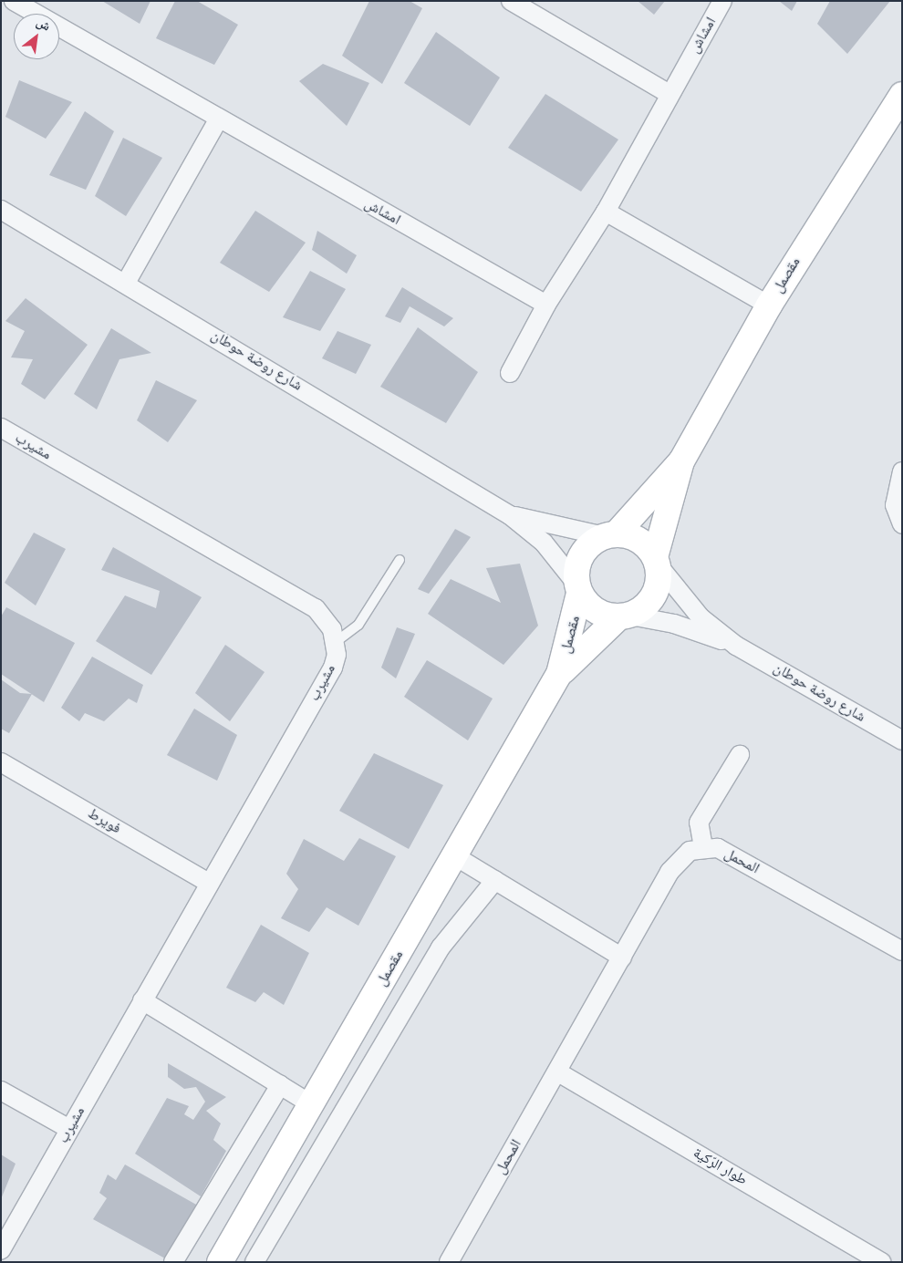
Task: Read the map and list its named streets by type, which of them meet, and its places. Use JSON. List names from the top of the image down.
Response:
{
  "streets": {
    "street": [
      "امشاش",
      "مقصمل",
      "شارع روضة حوطان",
      "مشيرب",
      "فويرط",
      "المحمل",
      "طوار الرّكية"
    ]
  },
  "crossings": [
    ["مقصمل", "شارع روضة حوطان"],
    ["مشيرب", "فويرط"],
    ["المحمل", "طوار الرّكية"]
  ],
  "north": "top right"
}
